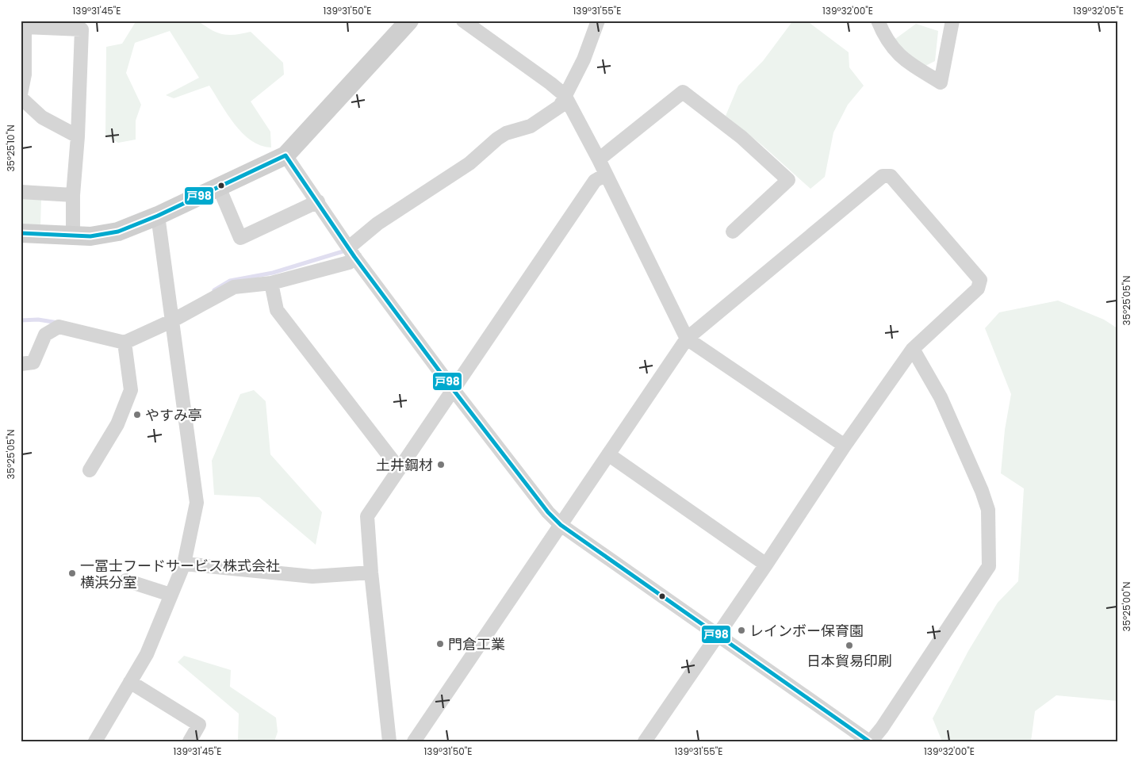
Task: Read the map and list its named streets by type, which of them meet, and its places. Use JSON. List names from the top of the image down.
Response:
{
  "places": [
    "やすみ亭",
    "土井鋼材",
    "一冨士フードサービス株式会社 横浜分室",
    "レインボー保育園",
    "門倉工業",
    "日本貿易印刷"
  ],
  "lines": ["transit line 戸98"],
  "coordinates": [
    "139°31'45\"E",
    "139°31'50\"E",
    "139°31'55\"E",
    "139°32'00\"E",
    "139°32'05\"E",
    "35°25'10\"N",
    "35°25'05\"N",
    "35°25'00\"N"
  ]
}
